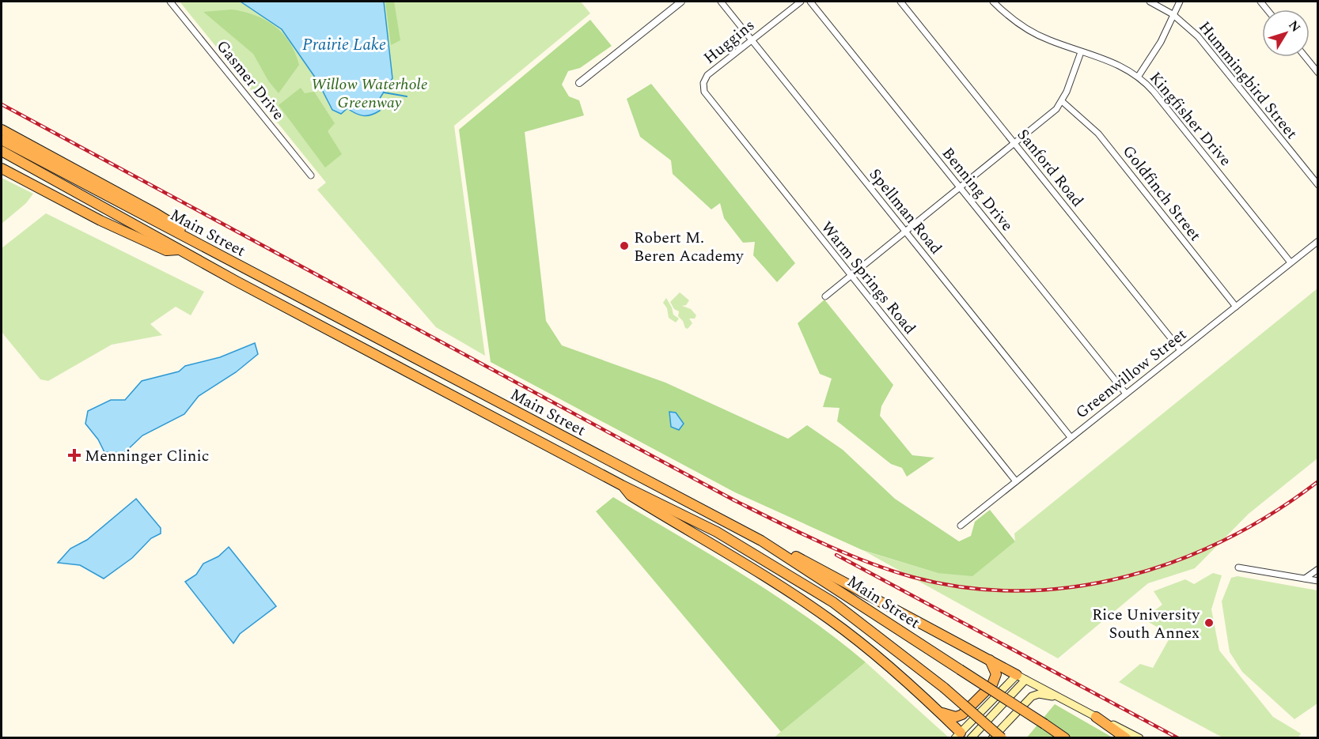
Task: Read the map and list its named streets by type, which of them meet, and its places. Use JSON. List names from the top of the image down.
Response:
{
  "streets": {
    "highway": ["Main Street"],
    "street": [
      "Huggins",
      "Gasmer Drive",
      "Hummingbird Street",
      "Kingfisher Drive",
      "Sanford Road",
      "Benning Drive",
      "Goldfinch Street",
      "Spellman Road",
      "Warm Springs Road",
      "Greenwillow Street"
    ]
  },
  "crossings": [
    ["Huggins", "Spellman Road"],
    ["Huggins", "Warm Springs Road"],
    ["Kingfisher Drive", "Greenwillow Street"],
    ["Sanford Road", "Greenwillow Street"],
    ["Benning Drive", "Greenwillow Street"],
    ["Goldfinch Street", "Greenwillow Street"],
    ["Spellman Road", "Greenwillow Street"],
    ["Warm Springs Road", "Greenwillow Street"]
  ],
  "water": ["Prairie Lake"],
  "parks": ["Willow Waterhole Greenway"],
  "places": {
    "other": ["Robert M. Beren Academy", "Rice University South Annex"],
    "health": ["Menninger Clinic"]
  },
  "north": "top right"
}
